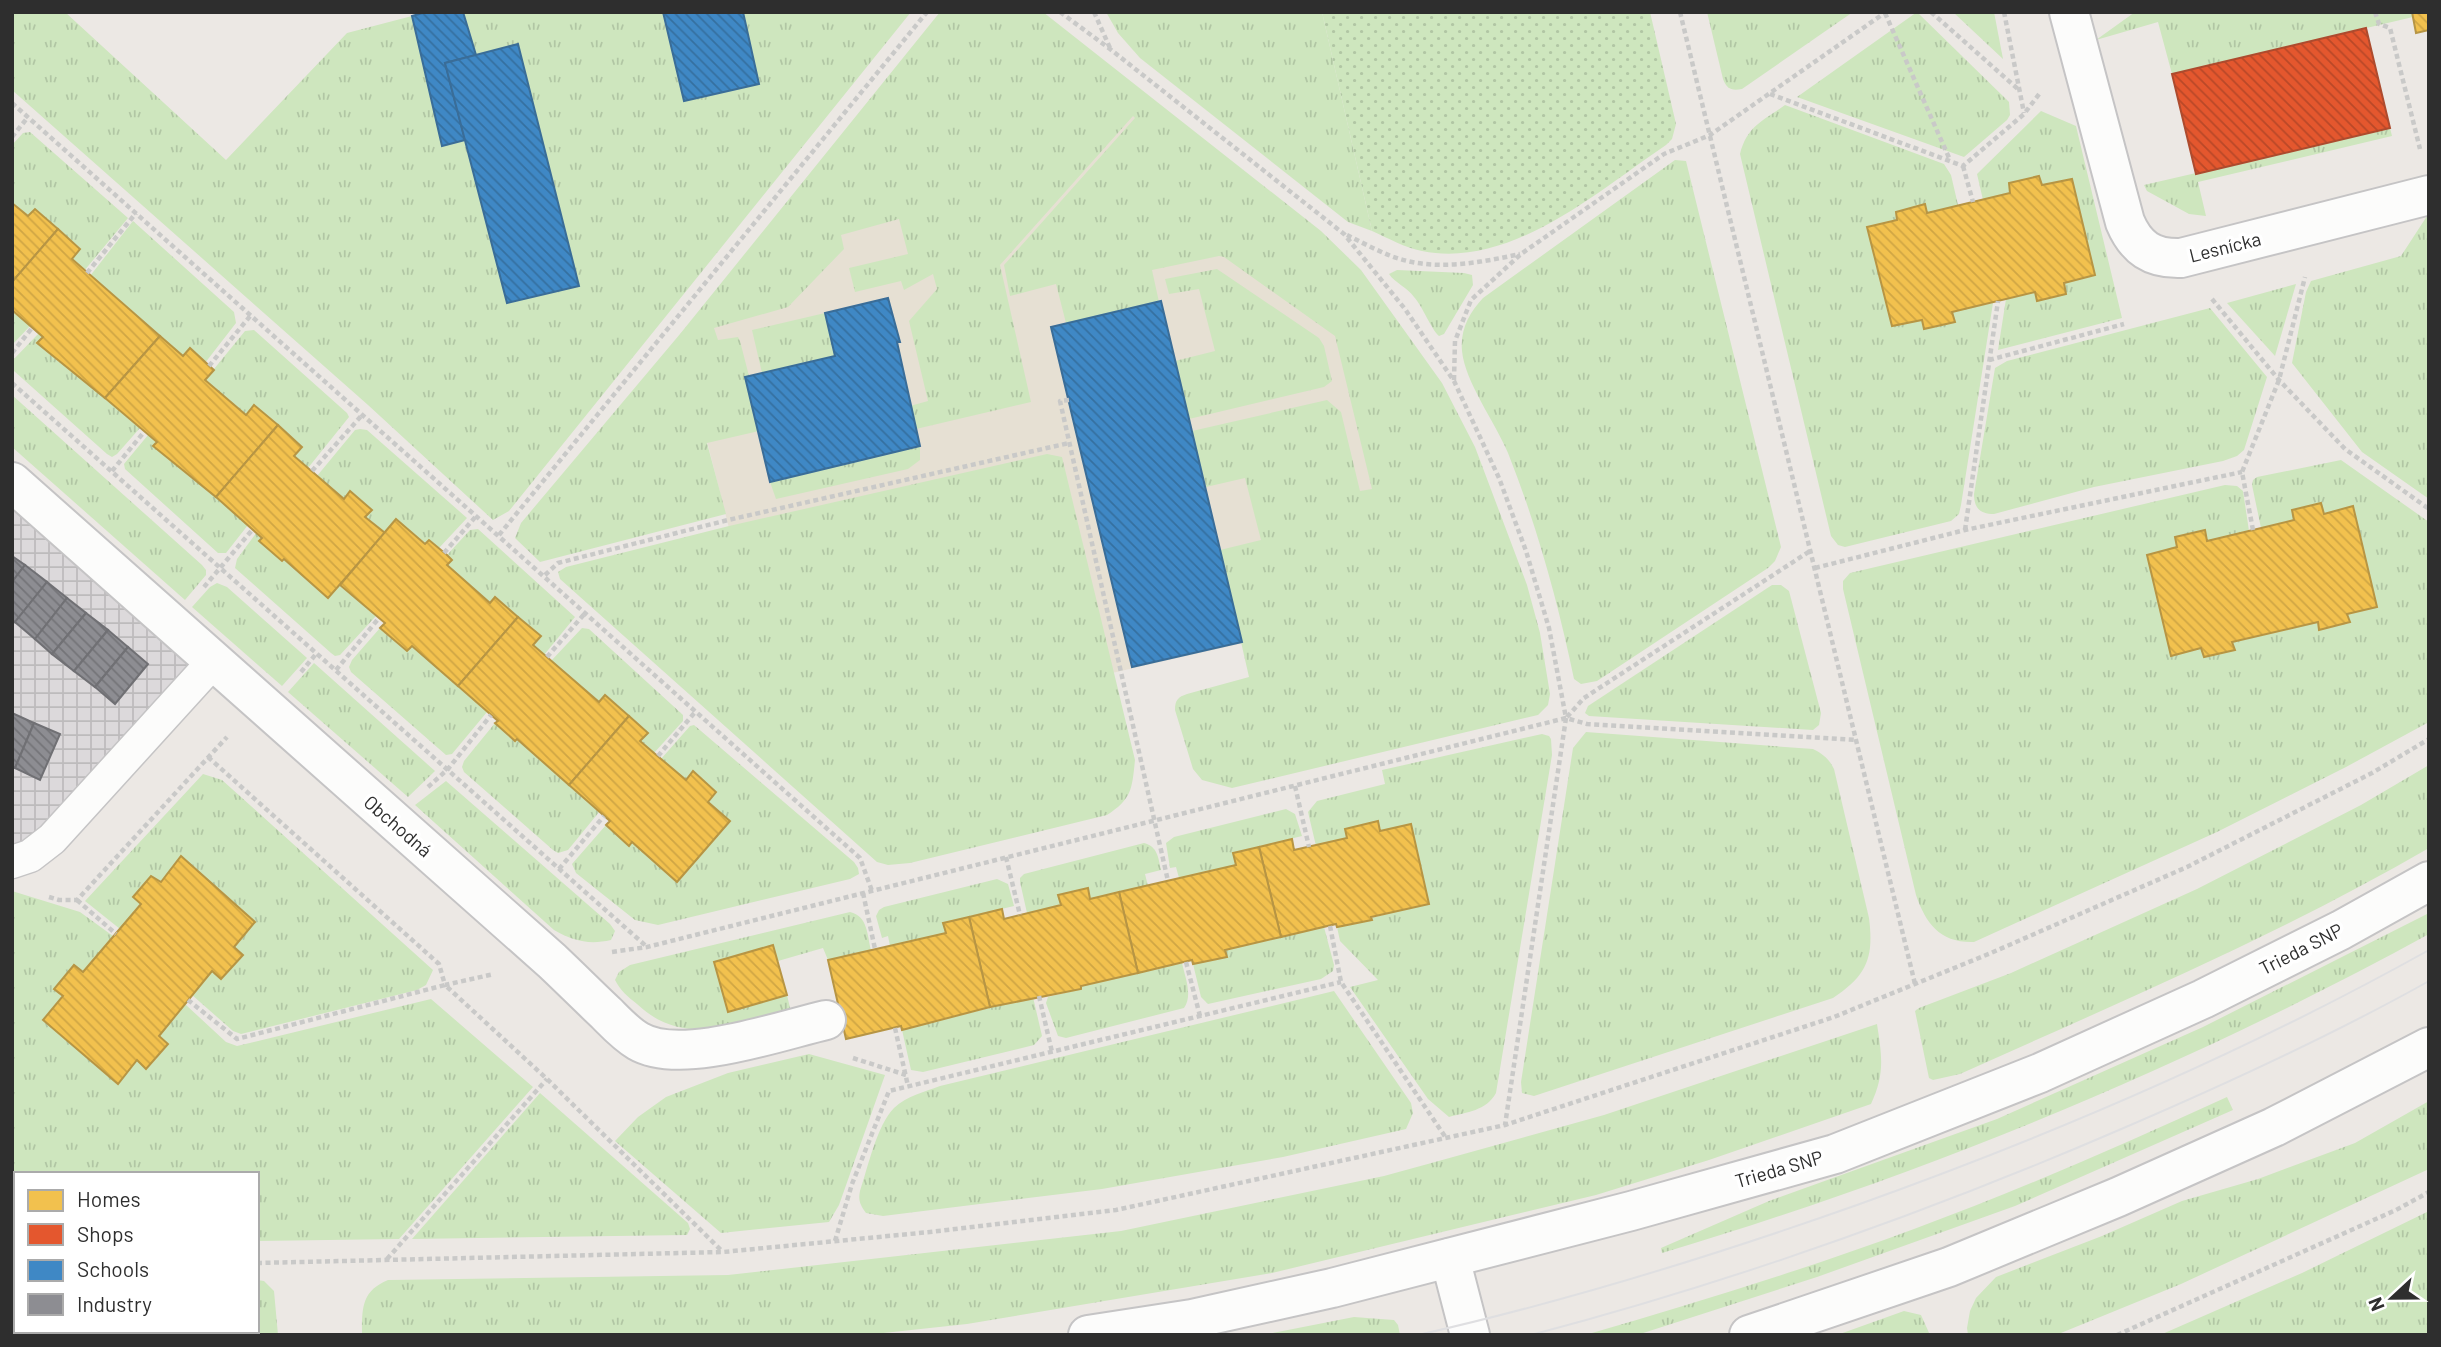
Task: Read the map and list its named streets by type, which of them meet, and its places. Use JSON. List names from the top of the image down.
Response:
{
  "streets": {
    "street": ["Lesnícka", "Obchodná", "Trieda SNP"]
  },
  "legend": [
    "Homes",
    "Shops",
    "Schools",
    "Industry"
  ],
  "north": "left"
}
